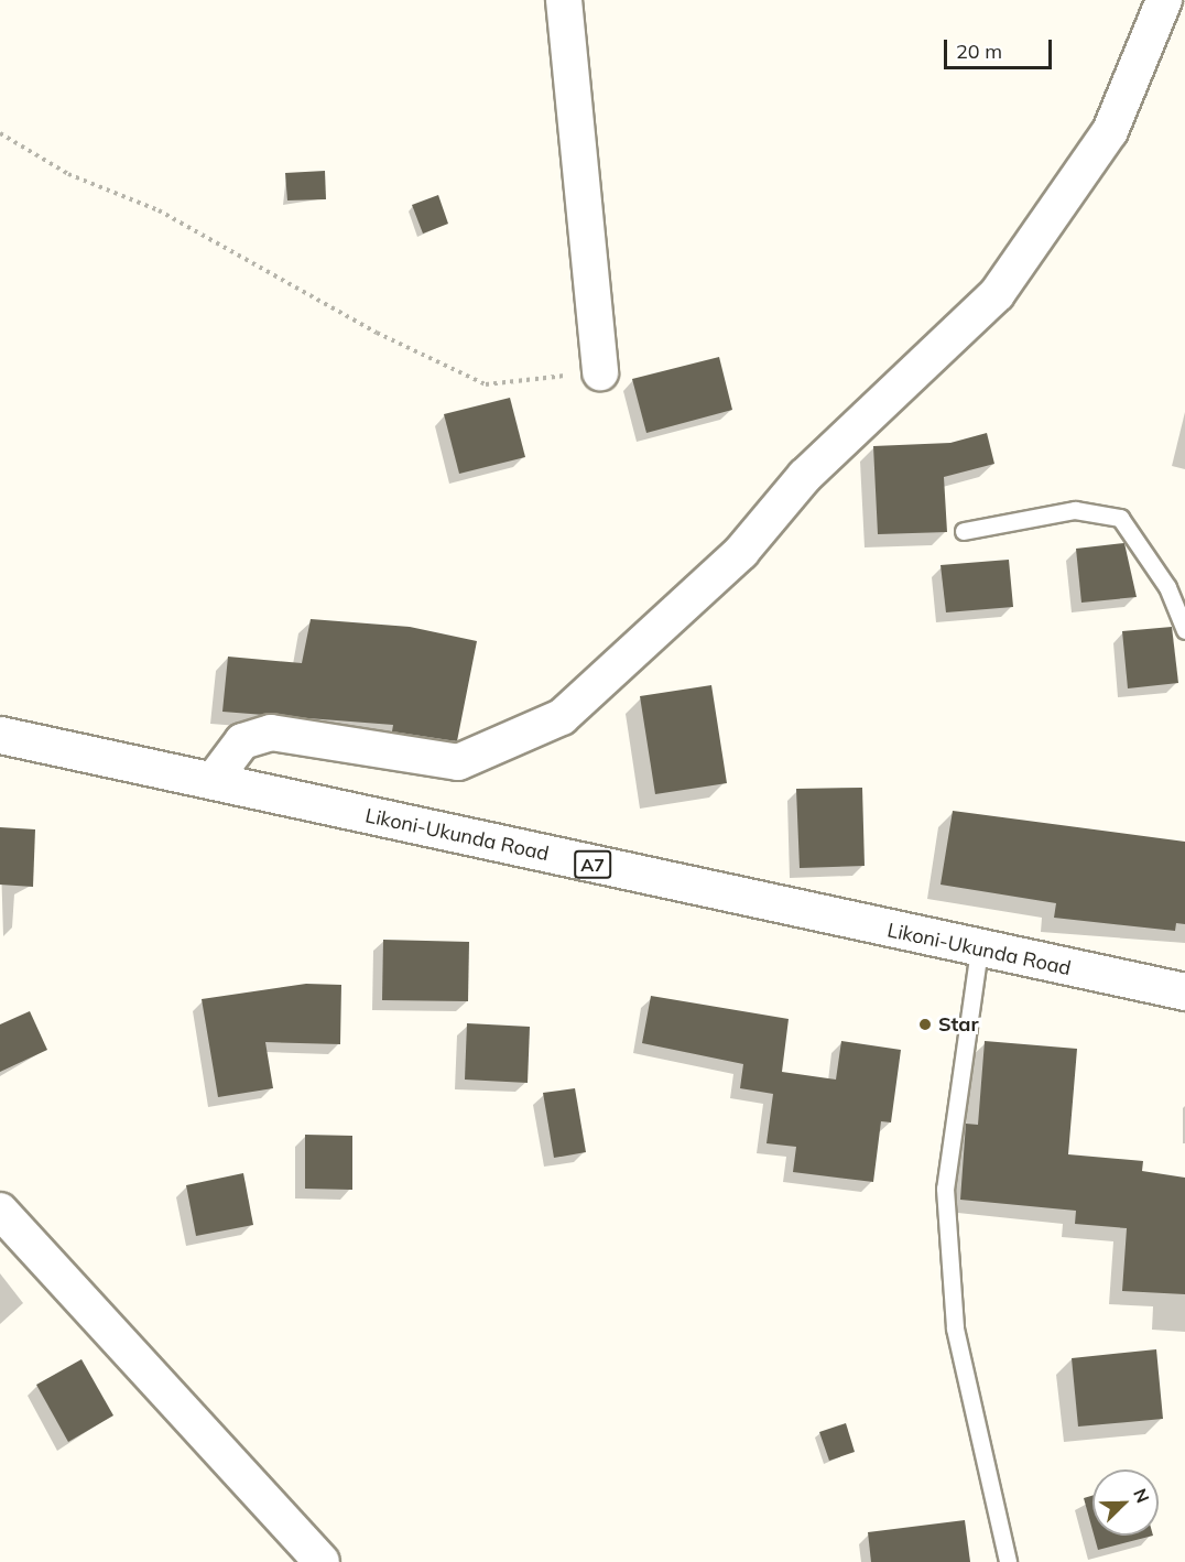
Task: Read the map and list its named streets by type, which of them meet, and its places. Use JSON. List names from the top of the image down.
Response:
{
  "streets": {
    "highway": ["Likoni-Ukunda Road", "A7"]
  },
  "places": ["Star"],
  "scale_bar": "20 m",
  "north": "top right"
}
